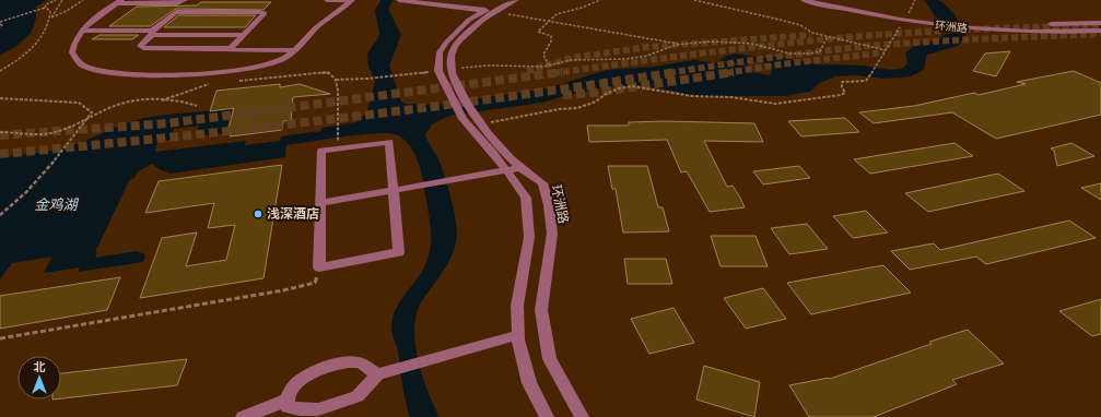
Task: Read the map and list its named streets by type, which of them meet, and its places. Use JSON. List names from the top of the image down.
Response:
{
  "streets": {
    "street": ["环洲路"]
  },
  "water": ["金鸡湖"],
  "places": ["浅深酒店"],
  "north": "top"
}
